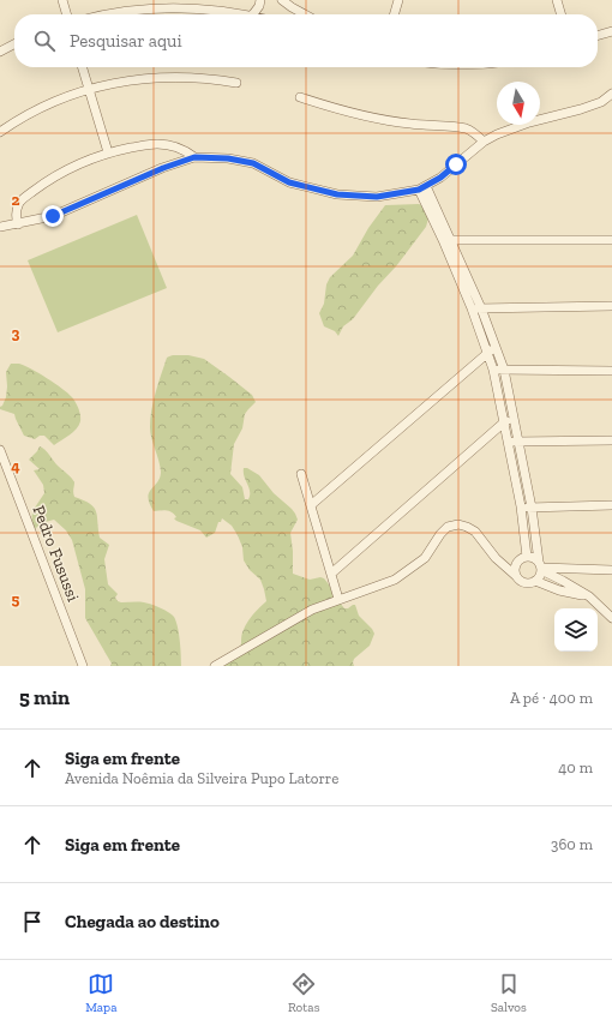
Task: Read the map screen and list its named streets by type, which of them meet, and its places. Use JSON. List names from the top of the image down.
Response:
{
  "streets": {
    "street": ["Pedro Fusussi"]
  },
  "north": "bottom",
  "page": {
    "search": "Pesquisar aqui",
    "heading": ["5 min", "A pé · 400 m"],
    "list": [
      ["Siga em frente", "Avenida Noêmia da Silveira Pupo Latorre", "40 m"],
      ["Siga em frente", "360 m"],
      "Chegada ao destino"
    ],
    "nav": ["Mapa", "Rotas", "Salvos"]
  },
  "grid": {
    "rows": [
      "2",
      "3",
      "4",
      "5"
    ]
  }
}
